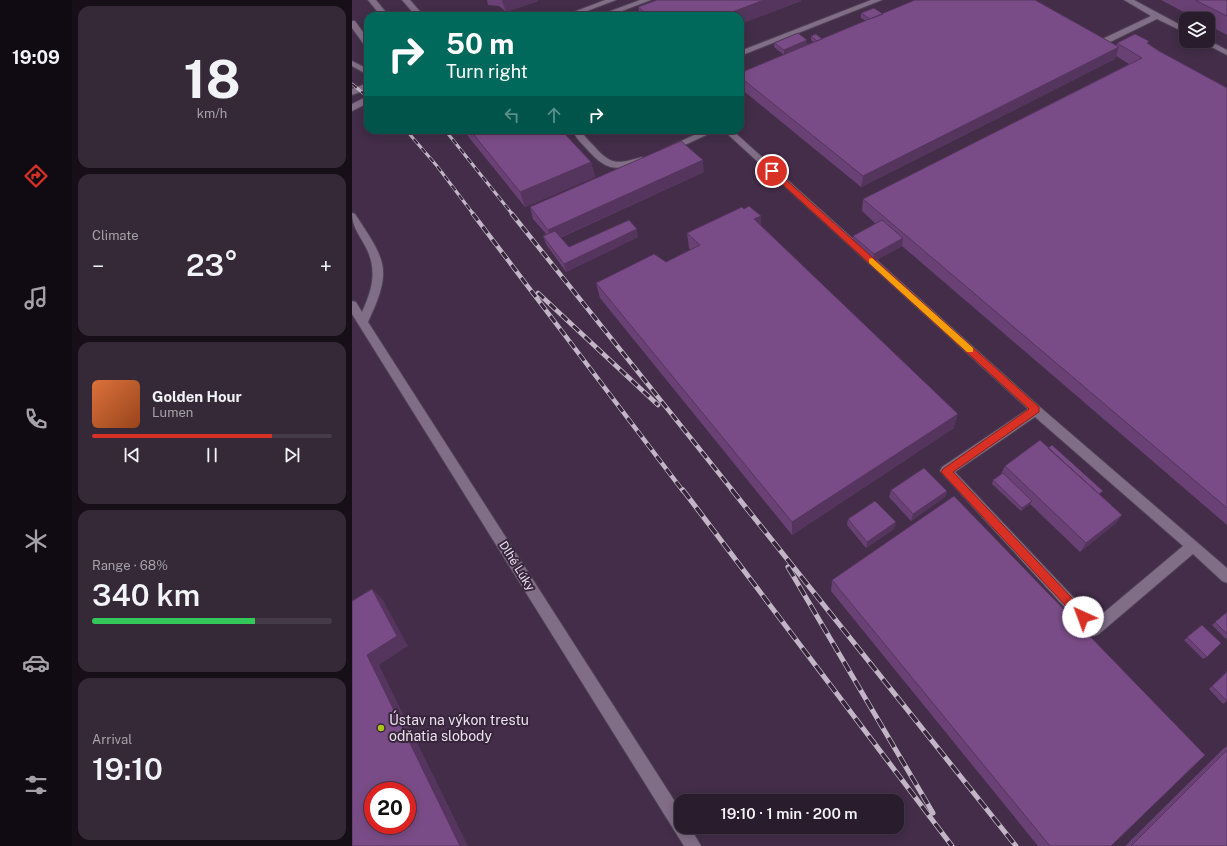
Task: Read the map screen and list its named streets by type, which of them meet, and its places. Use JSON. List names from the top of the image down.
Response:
{
  "streets": {
    "lane": ["Dlhé Lúky"]
  },
  "places": ["Ústav na výkon trestu odňatia slobody"],
  "page": {
    "tabs": "19:09",
    "tile": [
      ["18", "km/h"],
      "Climate",
      ["Range · 68%", "340 km"],
      ["Arrival", "19:10"]
    ],
    "turn": ["50 m", "Turn right"],
    "heat": ["−", "23°", "+"],
    "song": ["Golden Hour", "Lumen"],
    "limit": "20",
    "trip": "19:10 · 1 min · 200 m"
  }
}
